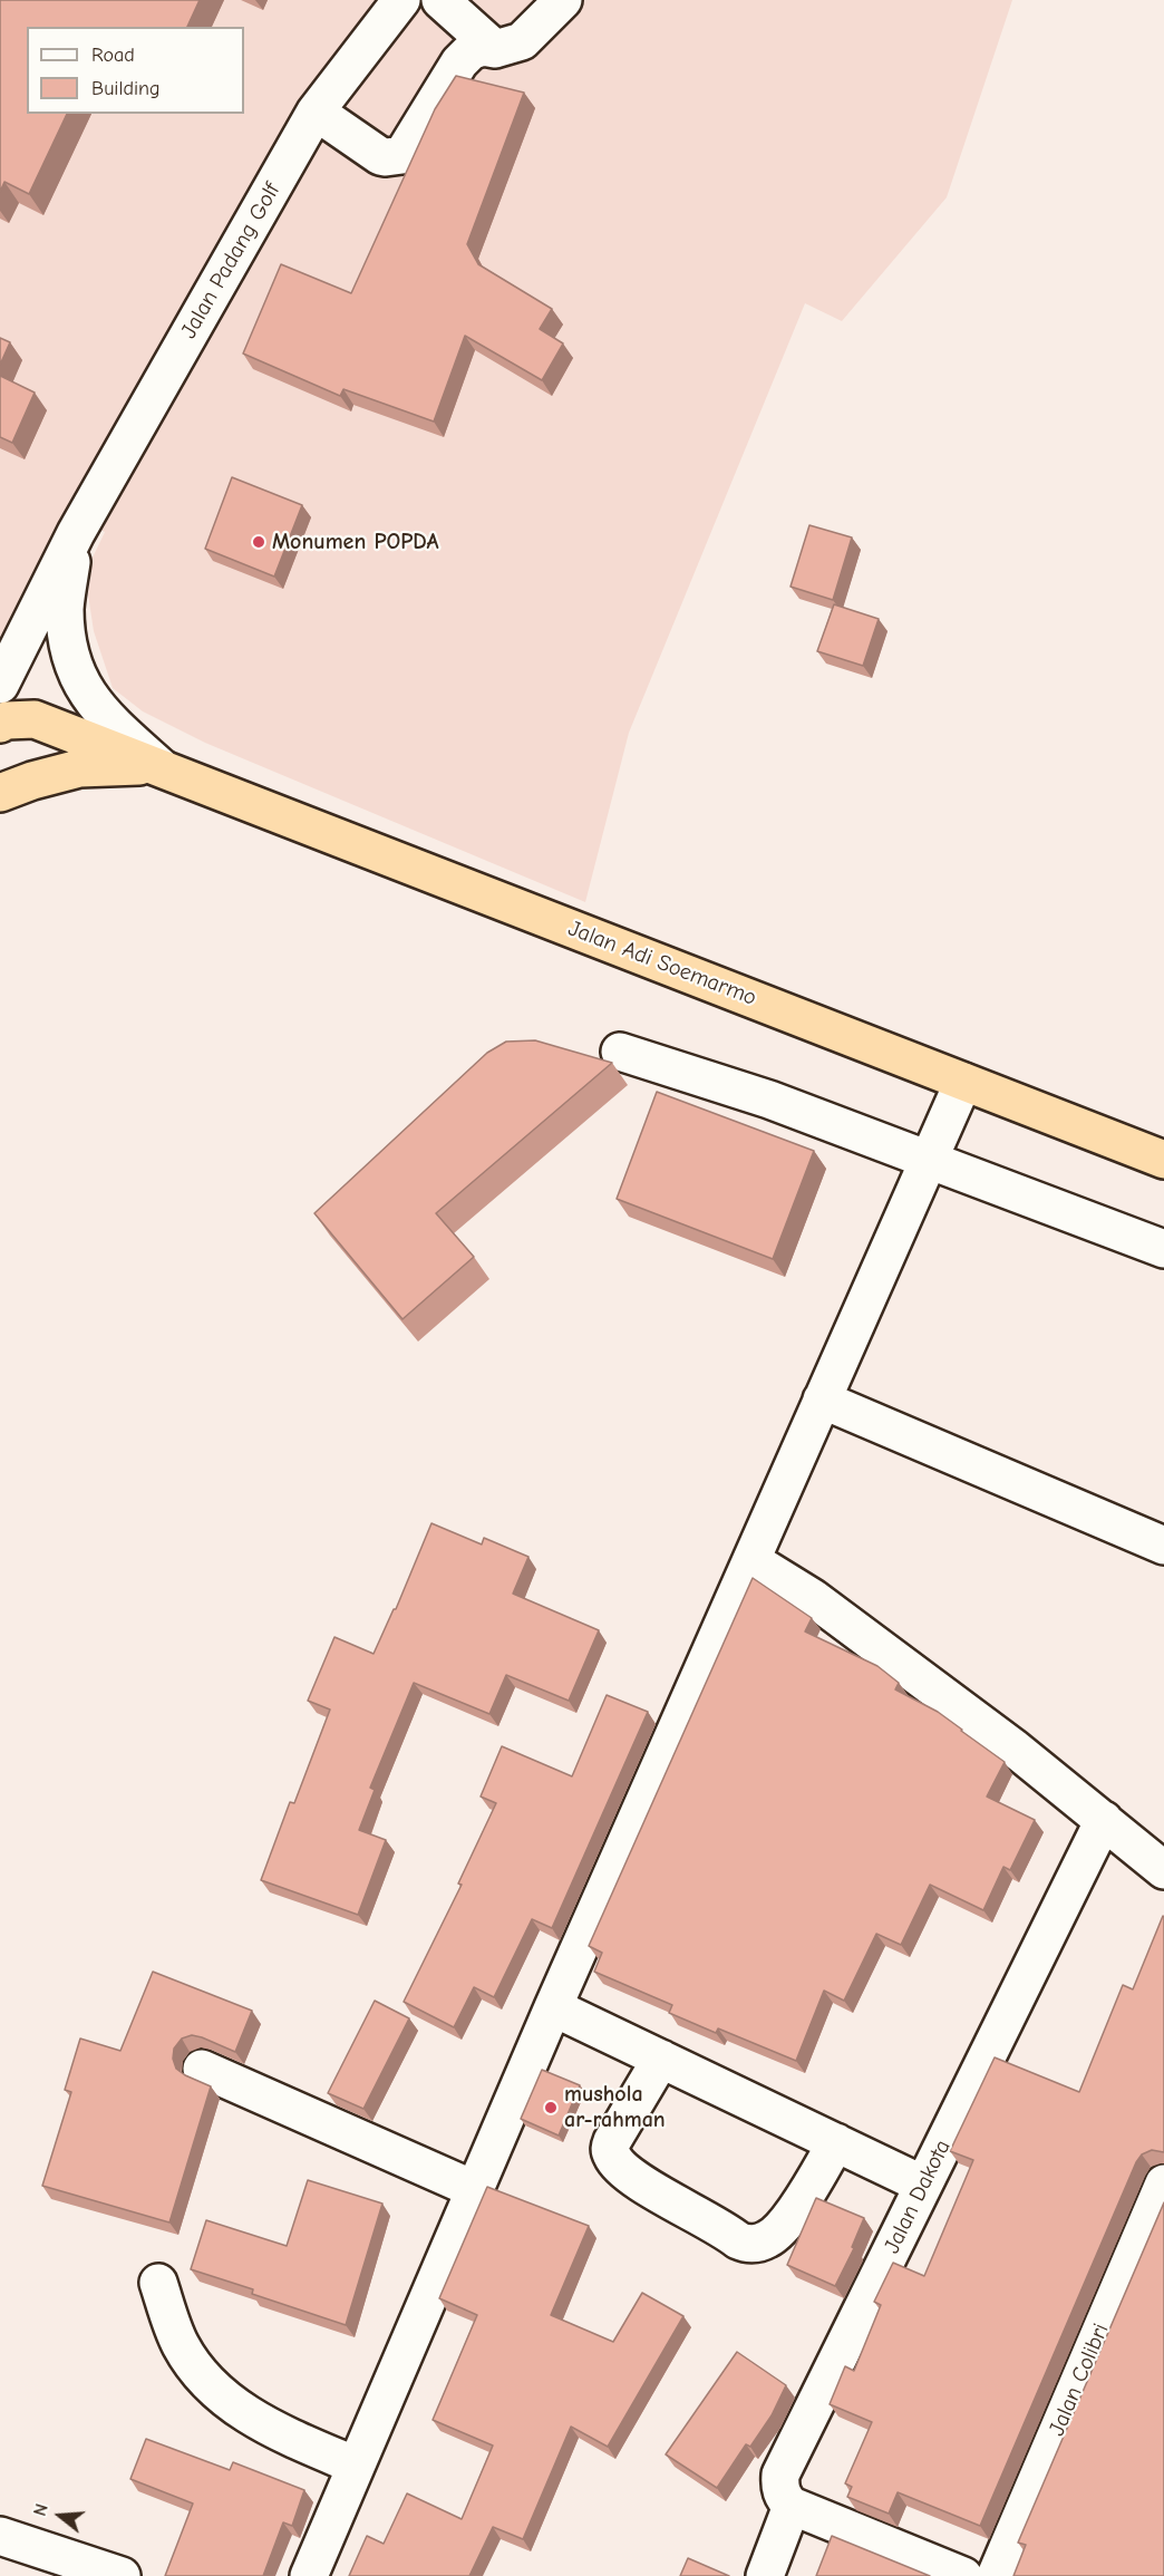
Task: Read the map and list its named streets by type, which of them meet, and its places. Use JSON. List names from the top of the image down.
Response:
{
  "streets": {
    "highway": ["Jalan Adi Soemarmo"],
    "street": ["Jalan Padang Golf", "Jalan Dakota", "Jalan Colibri"]
  },
  "places": ["Monumen POPDA", "mushola ar-rahman"],
  "legend": ["Road", "Building"],
  "north": "left"
}
